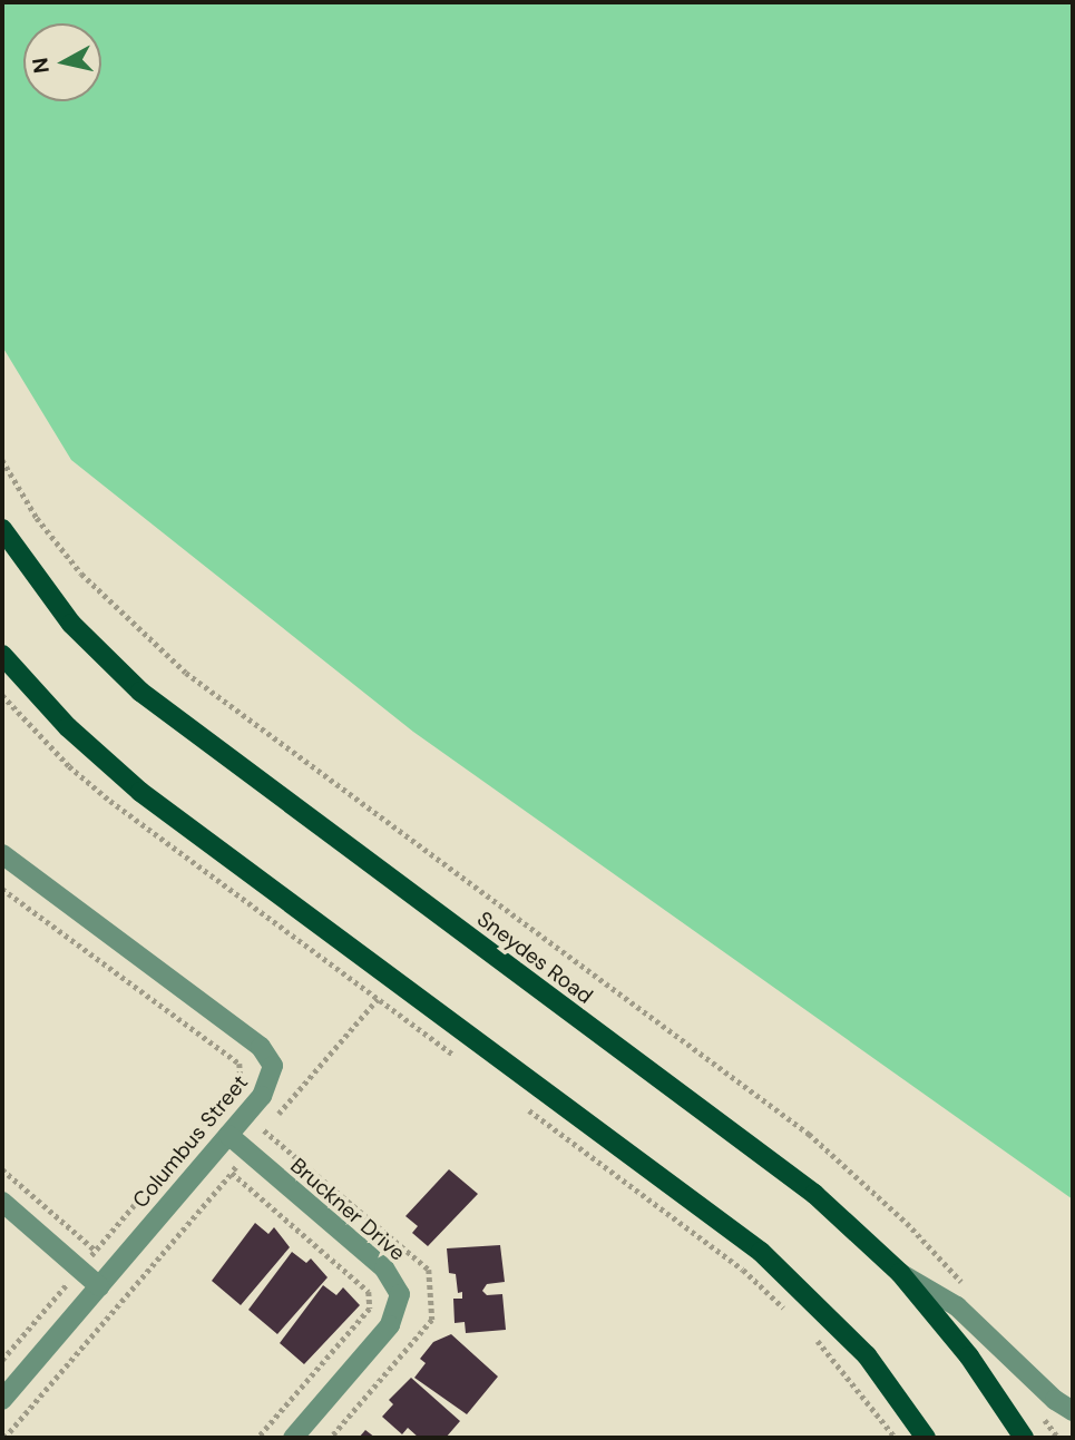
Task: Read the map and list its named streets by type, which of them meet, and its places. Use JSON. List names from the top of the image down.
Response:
{
  "streets": {
    "main road": ["Sneydes Road"],
    "street": ["Columbus Street", "Bruckner Drive"]
  },
  "crossings": [
    ["Columbus Street", "Bruckner Drive"]
  ],
  "north": "left"
}
